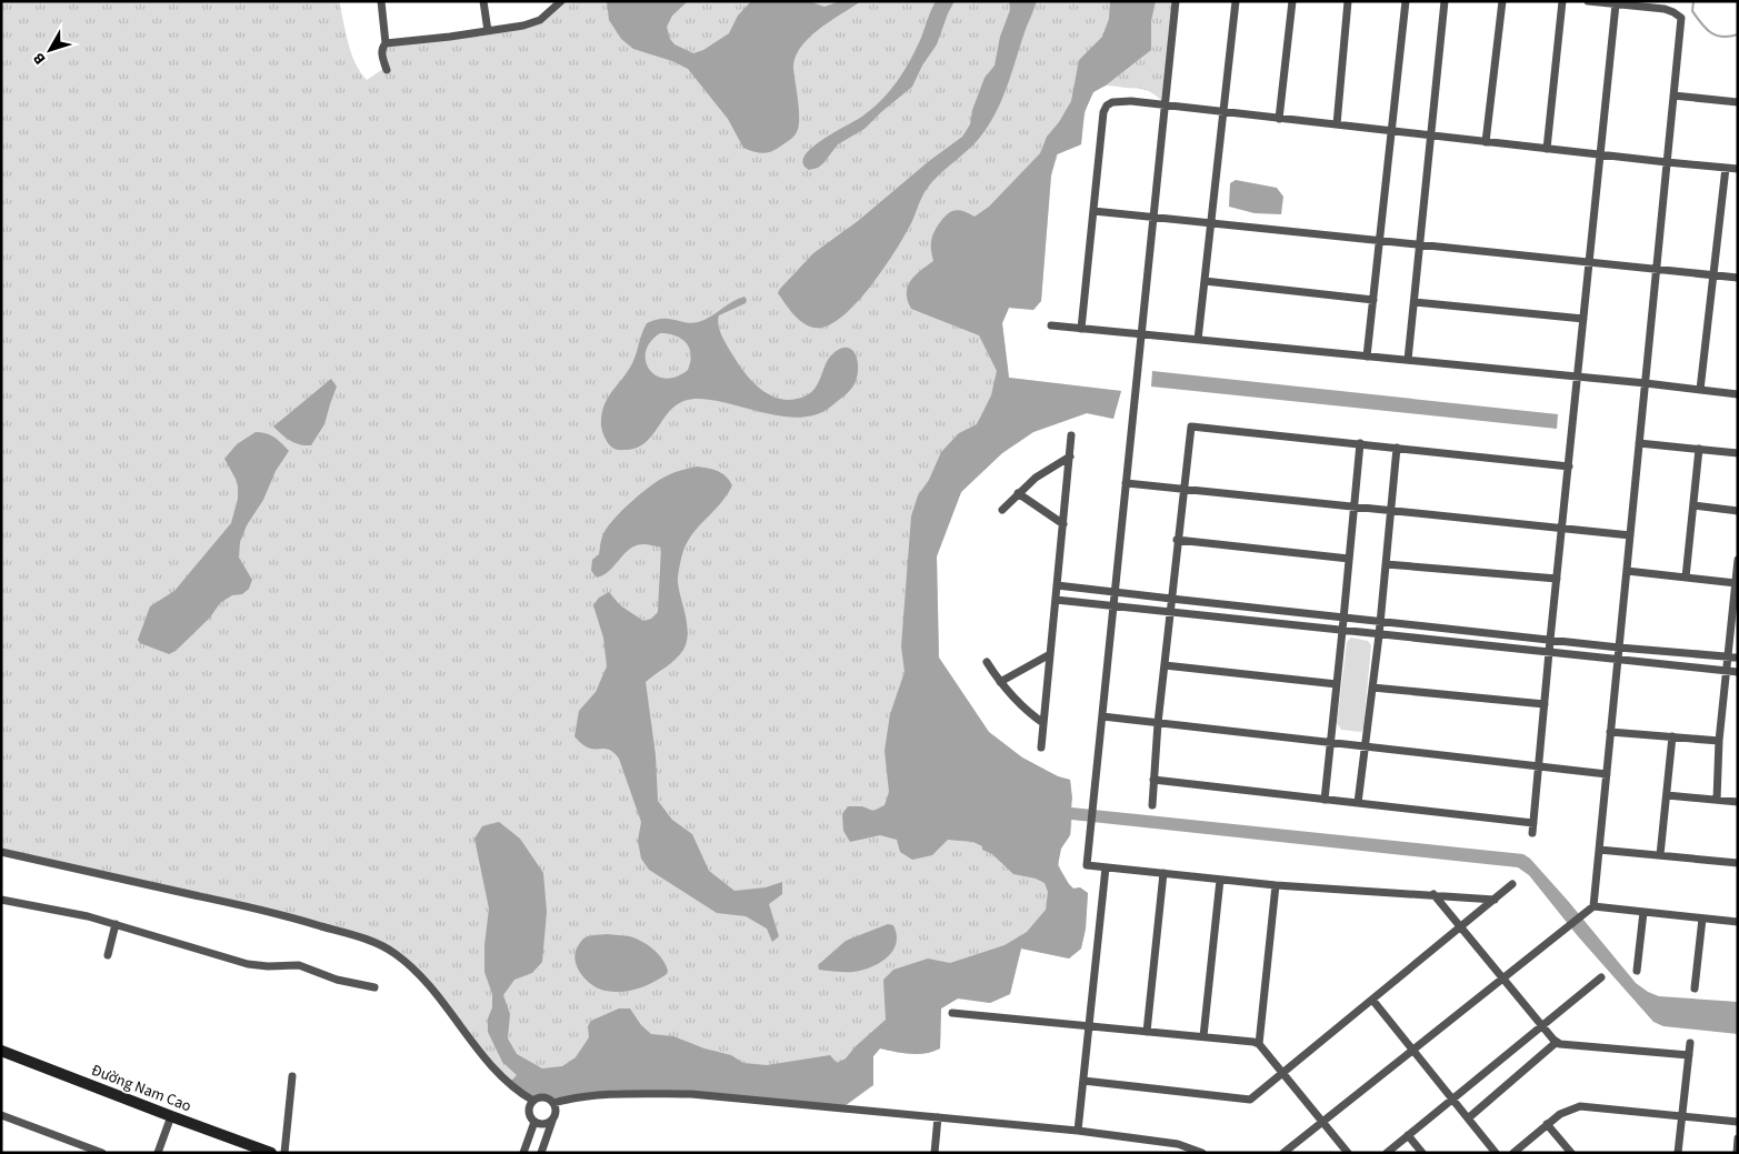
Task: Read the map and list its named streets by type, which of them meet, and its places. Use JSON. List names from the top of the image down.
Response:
{
  "streets": {
    "street": ["Đường Nam Cao"]
  },
  "north": "bottom left"
}
